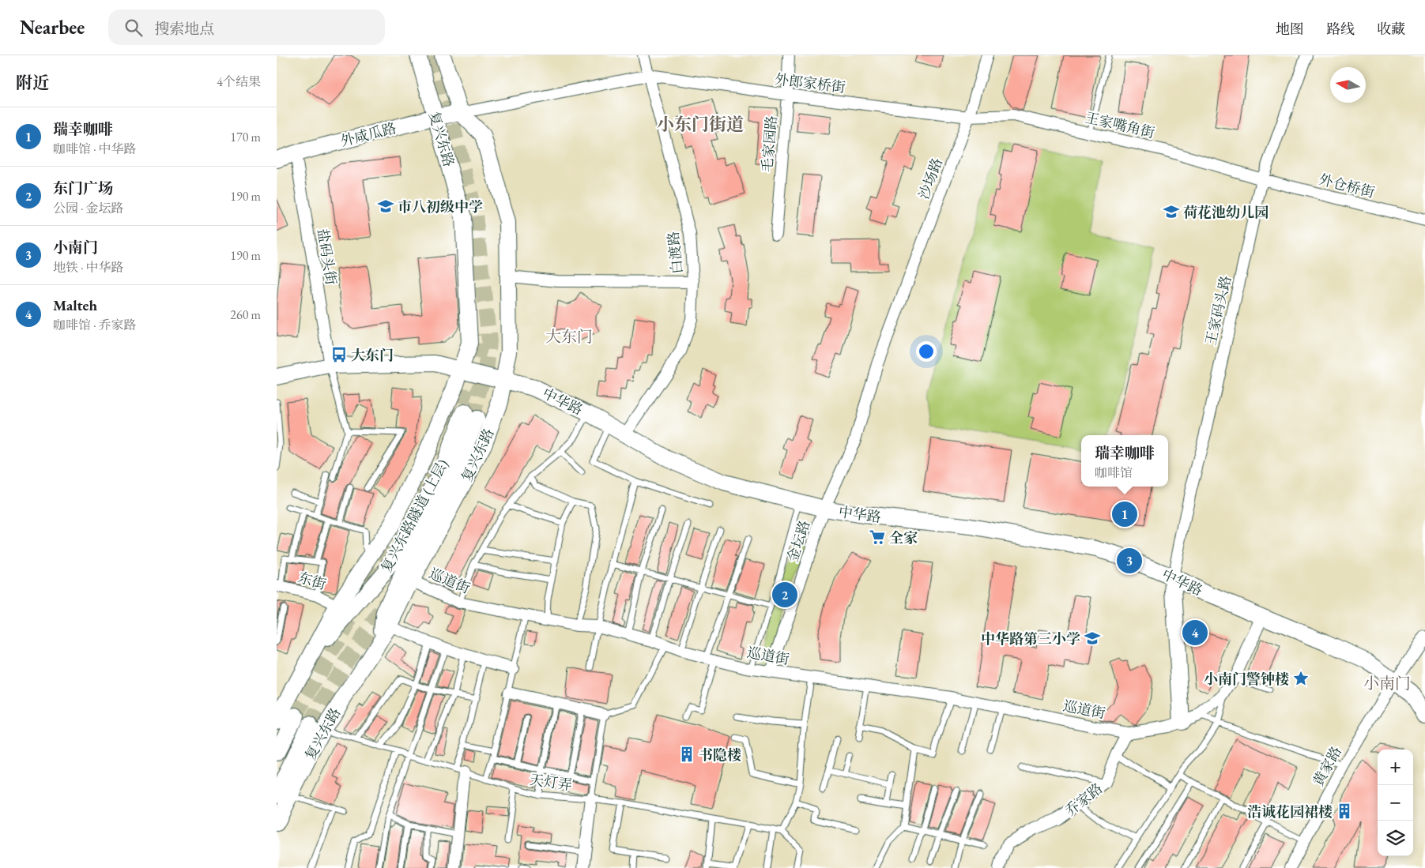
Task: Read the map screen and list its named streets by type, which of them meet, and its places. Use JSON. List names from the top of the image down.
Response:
{
  "streets": {
    "main road": [
      "外咸瓜路",
      "复兴东路",
      "中华路",
      "复兴东路隧道 (上层)"
    ],
    "street": [
      "外郎家桥街",
      "王家嘴角街",
      "毛家园路",
      "沙场路",
      "外仓桥街",
      "白渡路",
      "盐码头街",
      "王家码头路",
      "金坛路",
      "东街",
      "巡道街",
      "黄家路",
      "乔家路"
    ],
    "lane": ["天灯弄"]
  },
  "crossings": [
    ["外郎家桥街", "王家嘴角街"],
    ["外郎家桥街", "外咸瓜路"],
    ["外郎家桥街", "复兴东路"],
    ["外郎家桥街", "毛家园路"],
    ["外郎家桥街", "沙场路"],
    ["外郎家桥街", "白渡路"],
    ["王家嘴角街", "沙场路"],
    ["王家嘴角街", "外仓桥街"],
    ["王家嘴角街", "王家码头路"],
    ["外咸瓜路", "复兴东路"],
    ["外咸瓜路", "盐码头街"],
    ["复兴东路", "中华路"],
    ["复兴东路", "复兴东路隧道 (上层)"],
    ["复兴东路", "东街"],
    ["复兴东路", "巡道街"],
    ["复兴东路", "天灯弄"],
    ["沙场路", "中华路"],
    ["沙场路", "金坛路"],
    ["外仓桥街", "王家码头路"],
    ["白渡路", "中华路"],
    ["盐码头街", "中华路"],
    ["王家码头路", "中华路"],
    ["中华路", "金坛路"],
    ["中华路", "黄家路"],
    ["金坛路", "巡道街"],
    ["巡道街", "乔家路"]
  ],
  "districts": ["小东门街道", "大东门", "小南门"],
  "places": {
    "school or university": ["市八初级中学", "荷花池幼儿园", "中华路第三小学"],
    "bus stop": ["大东门"],
    "supermarket": ["全家"],
    "place": ["小南门警钟楼"],
    "building": ["书隐楼", "浩诚花园裙楼"]
  },
  "north": "left",
  "page": {
    "header": "Nearbee",
    "search": "搜索地点",
    "nav": ["地图", "路线", "收藏"],
    "heading": ["附近", "4个结果"],
    "list": [
      {
        "mark": "1",
        "name": "瑞幸咖啡",
        "note": "咖啡馆 · 中华路",
        "value": "170 m"
      },
      {
        "mark": "2",
        "name": "东门广场",
        "note": "公园 · 金坛路",
        "value": "190 m"
      },
      {
        "mark": "3",
        "name": "小南门",
        "note": "地铁 · 中华路",
        "value": "190 m"
      },
      {
        "mark": "4",
        "name": "Malteh",
        "note": "咖啡馆 · 乔家路",
        "value": "260 m"
      }
    ],
    "popup": ["瑞幸咖啡", "咖啡馆"],
    "pins": [
      "1",
      "3",
      "2",
      "4"
    ],
    "map_buttons": ["+", "−"]
  }
}
